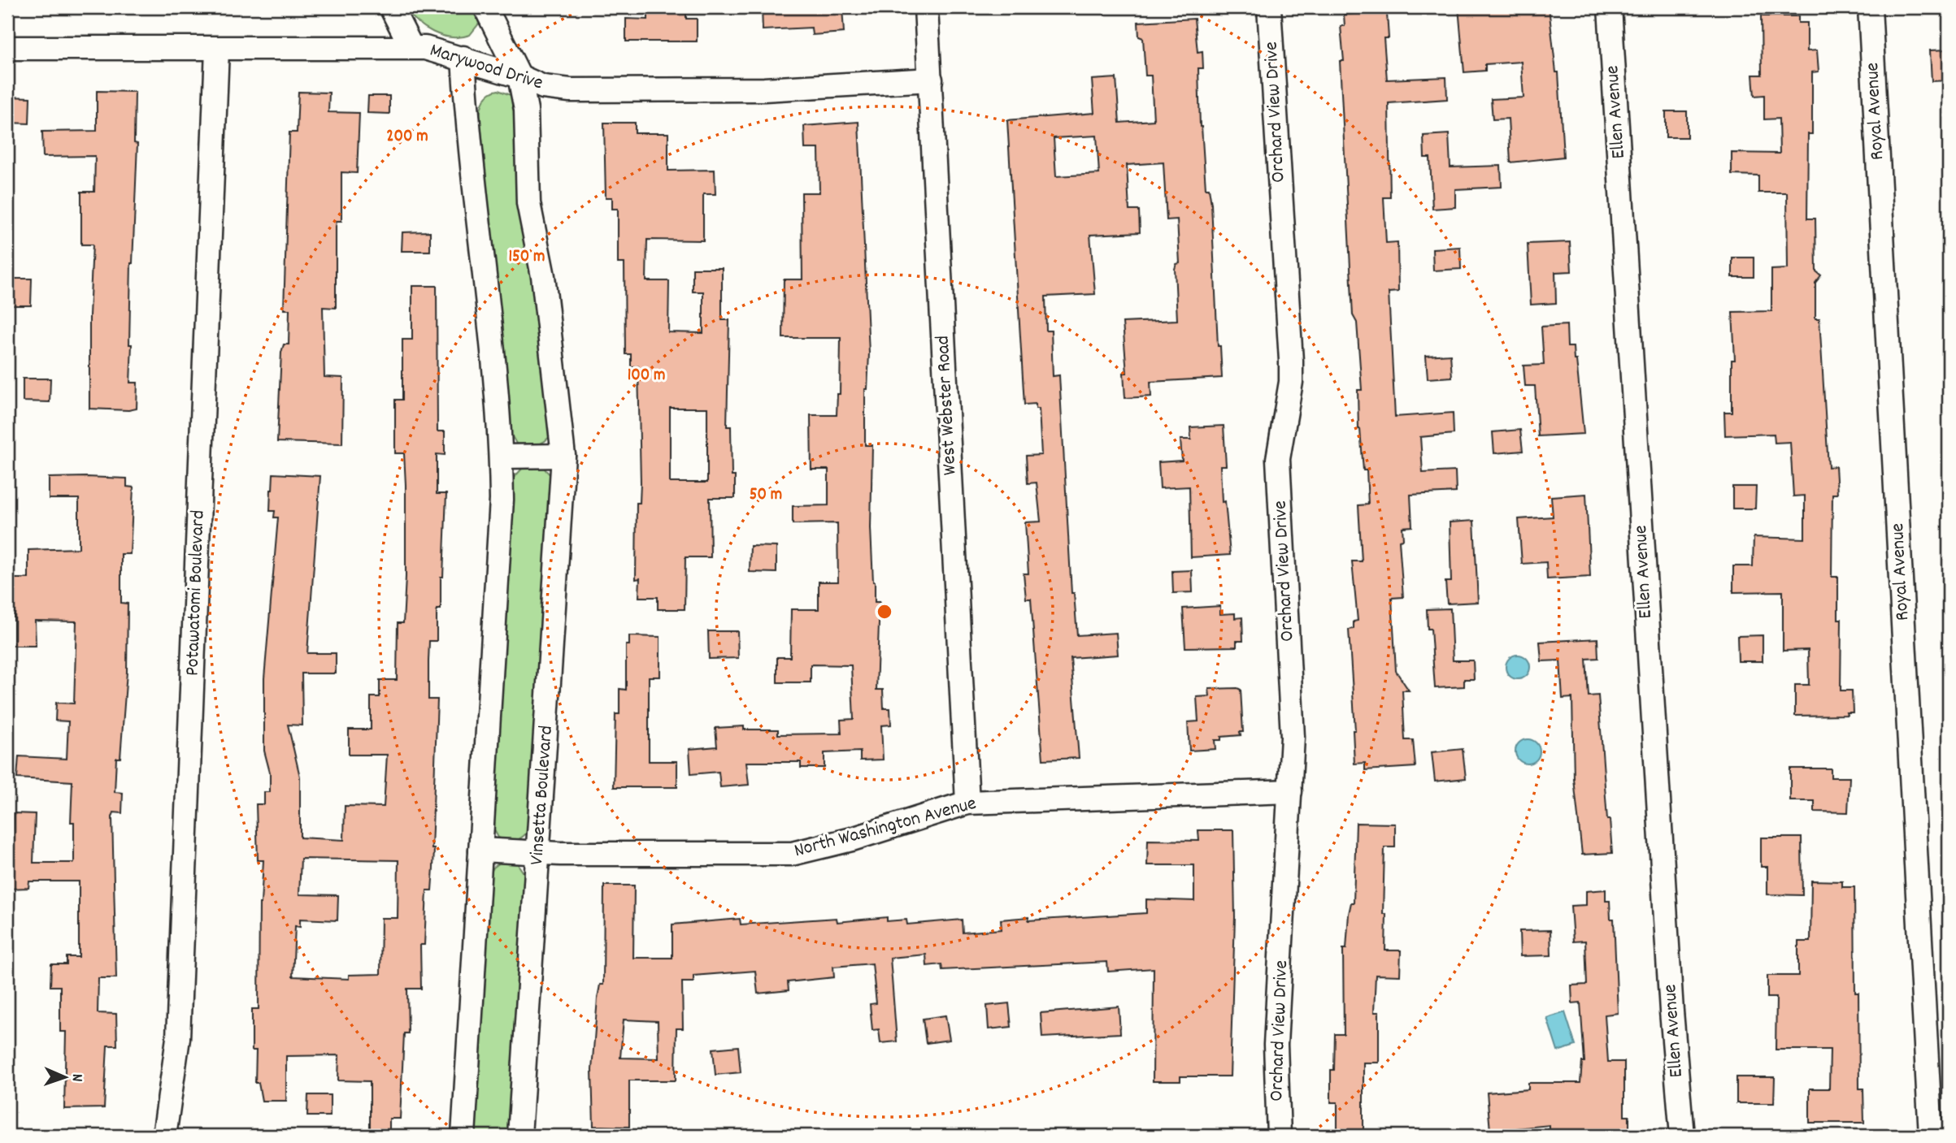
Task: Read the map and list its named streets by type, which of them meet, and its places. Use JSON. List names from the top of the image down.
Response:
{
  "streets": {
    "street": [
      "Marywood Drive",
      "Royal Avenue",
      "Orchard View Drive",
      "Ellen Avenue",
      "West Webster Road",
      "Potawatomi Boulevard",
      "Vinsetta Boulevard",
      "North Washington Avenue"
    ]
  },
  "crossings": [
    ["Marywood Drive", "West Webster Road"],
    ["Marywood Drive", "Potawatomi Boulevard"],
    ["Marywood Drive", "Vinsetta Boulevard"],
    ["Orchard View Drive", "North Washington Avenue"],
    ["West Webster Road", "North Washington Avenue"],
    ["Vinsetta Boulevard", "North Washington Avenue"]
  ],
  "north": "right",
  "rings": [
    "200 m",
    "150 m",
    "100 m",
    "50 m"
  ]
}
